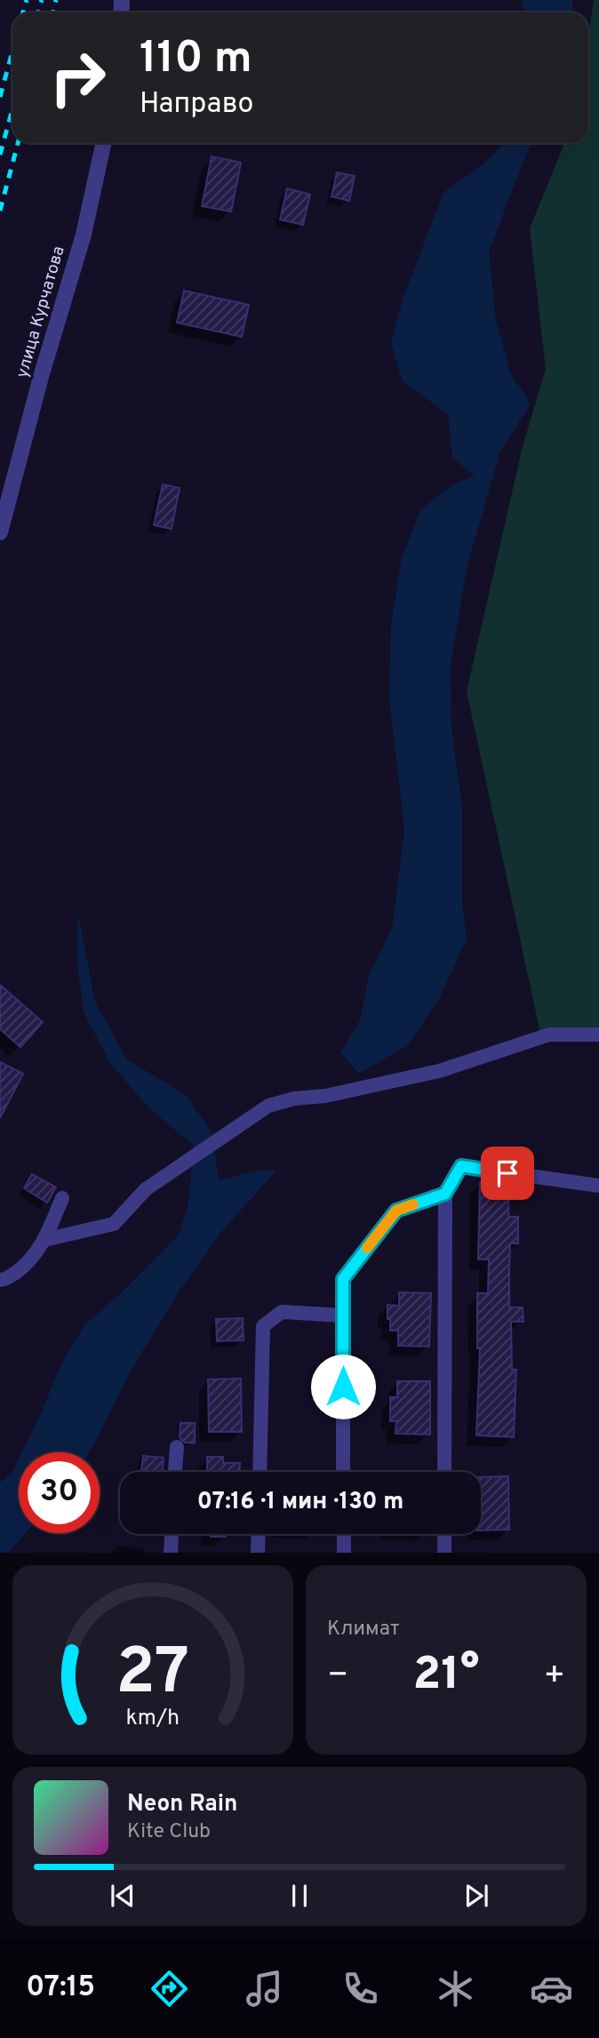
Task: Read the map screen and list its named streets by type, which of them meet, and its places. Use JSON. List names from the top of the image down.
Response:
{
  "streets": {
    "street": ["улица Курчатова"]
  },
  "page": {
    "turn": ["110 m", "Направо"],
    "limit": "30",
    "trip": "07:16 · 1 мин · 130 m",
    "tile": "Климат",
    "heat": ["−", "21°", "+"],
    "song": ["Neon Rain", "Kite Club"],
    "tabs": "07:15",
    "gauge": ["27", "km/h"]
  }
}
